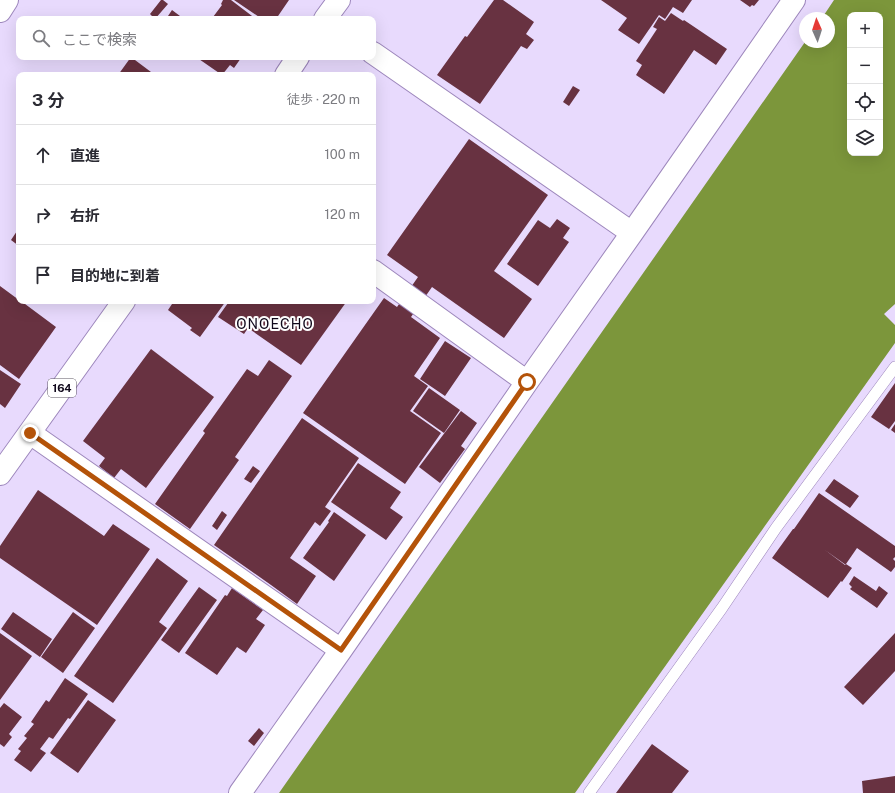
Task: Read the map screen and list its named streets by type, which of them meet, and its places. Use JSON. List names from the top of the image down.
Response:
{
  "streets": {
    "main road": ["164"]
  },
  "districts": ["ONOECHO"],
  "north": "top",
  "page": {
    "map_buttons": ["+", "−"],
    "search": "ここで検索",
    "heading": ["3 分", "徒歩 · 220 m"],
    "list": [
      ["直進", "100 m"],
      ["右折", "120 m"],
      "目的地に到着"
    ]
  }
}
